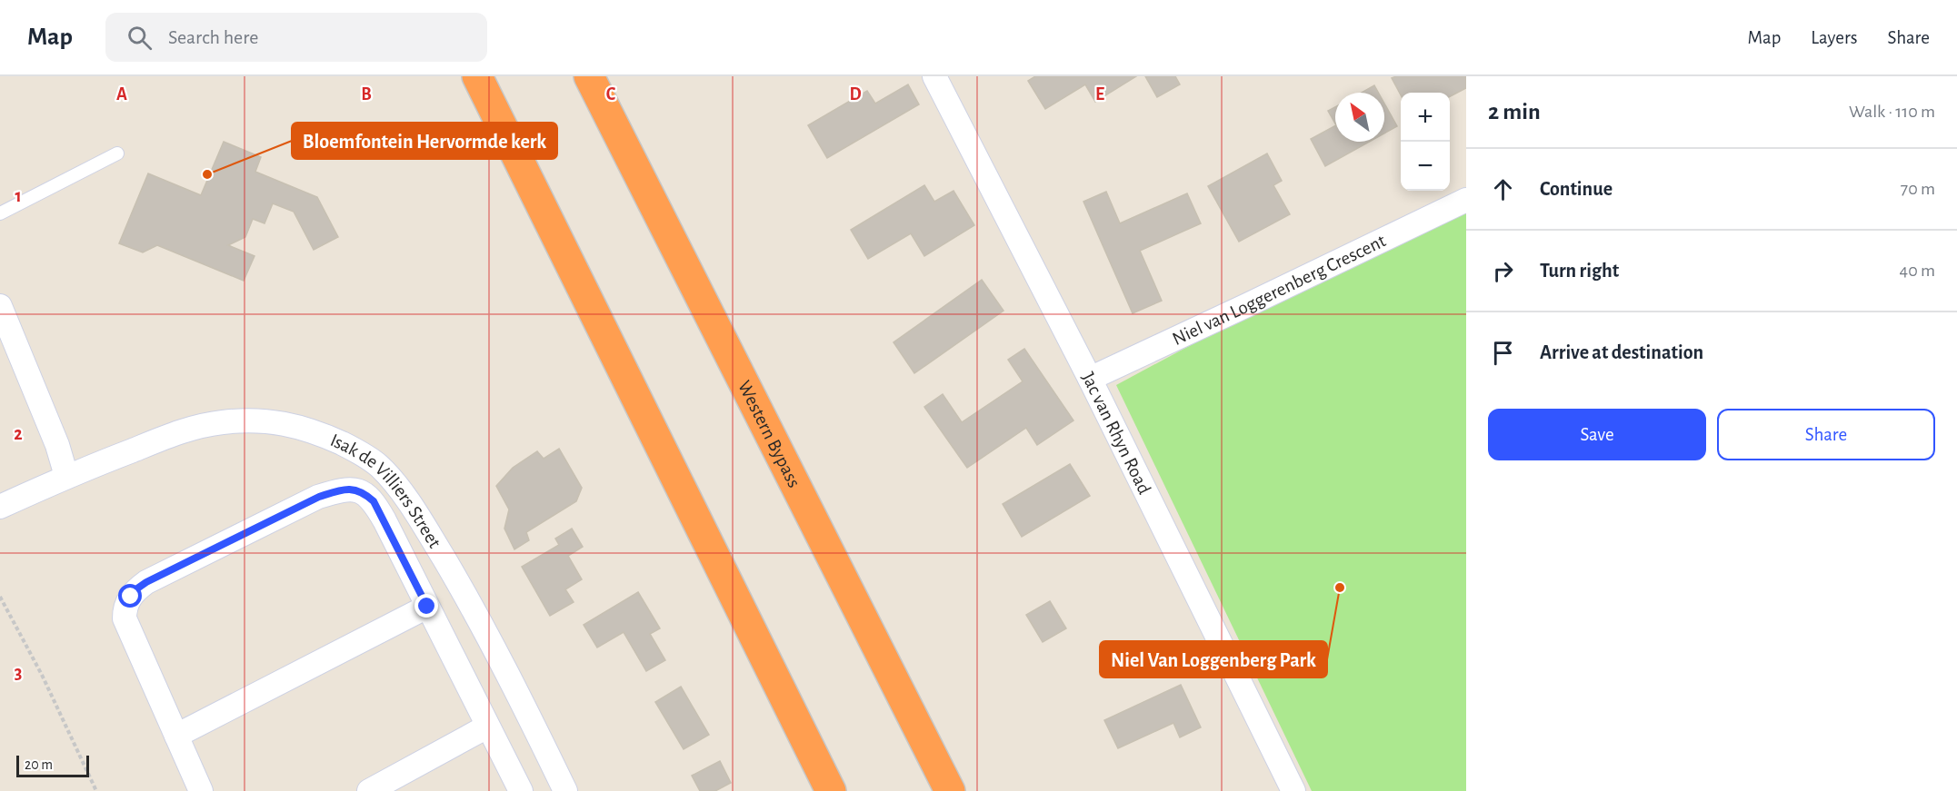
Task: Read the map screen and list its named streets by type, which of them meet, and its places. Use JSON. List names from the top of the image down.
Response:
{
  "streets": {
    "highway": ["Western Bypass"],
    "street": ["Niel van Loggerenberg Crescent", "Jac van Rhyn Road", "Isak de Villiers Street"]
  },
  "crossings": [
    ["Niel van Loggerenberg Crescent", "Jac van Rhyn Road"]
  ],
  "places": ["Bloemfontein Hervormde kerk", "Niel Van Loggenberg Park"],
  "scale_bar": "20 m",
  "north": "top left",
  "page": {
    "header": "Map",
    "search": "Search here",
    "nav": ["Map", "Layers", "Share"],
    "heading": ["2 min", "Walk · 110 m"],
    "map_buttons": ["+", "−"],
    "list": [
      ["Continue", "70 m"],
      ["Turn right", "40 m"],
      "Arrive at destination"
    ],
    "buttons": ["Save", "Share"],
    "scale": "20 m"
  },
  "grid": {
    "columns": [
      "A",
      "B",
      "C",
      "D",
      "E"
    ],
    "rows": ["1", "2", "3"]
  }
}
